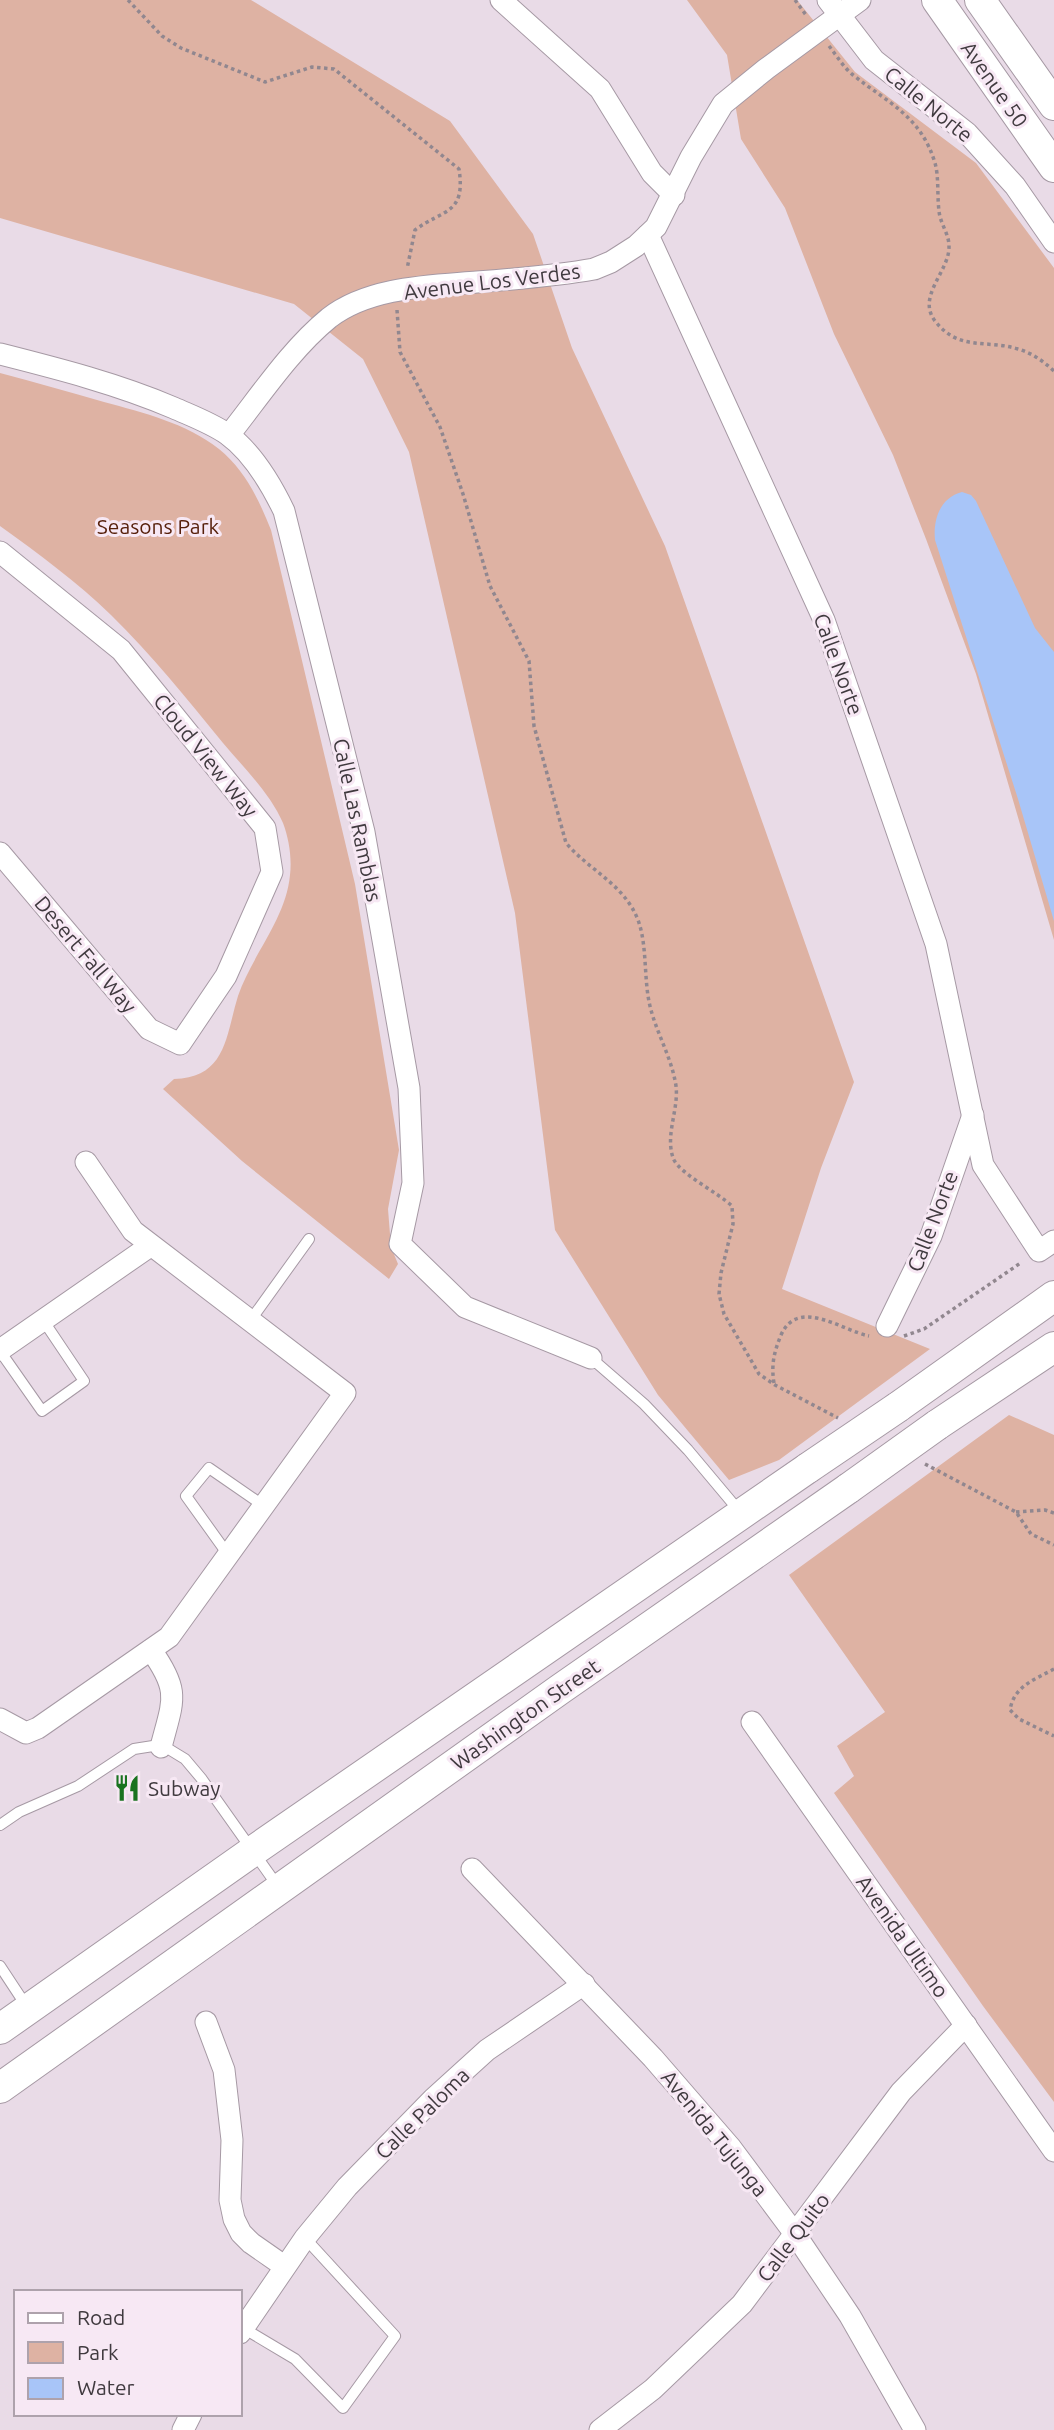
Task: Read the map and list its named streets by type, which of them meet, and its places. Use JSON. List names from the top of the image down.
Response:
{
  "streets": {
    "main road": ["Avenue 50", "Washington Street"],
    "street": [
      "Calle Norte",
      "Avenue Los Verdes",
      "Cloud View Way",
      "Calle Las Ramblas",
      "Desert Fall Way",
      "Avenida Ultimo",
      "Calle Paloma",
      "Avenida Tujunga",
      "Calle Quito"
    ]
  },
  "crossings": [
    ["Calle Norte", "Avenue Los Verdes"],
    ["Avenue Los Verdes", "Calle Las Ramblas"],
    ["Cloud View Way", "Desert Fall Way"],
    ["Avenida Ultimo", "Calle Quito"],
    ["Calle Paloma", "Avenida Tujunga"],
    ["Avenida Tujunga", "Calle Quito"]
  ],
  "parks": ["Seasons Park"],
  "places": {
    "restaurant": ["Subway"]
  },
  "legend": ["Road", "Park", "Water"]
}
